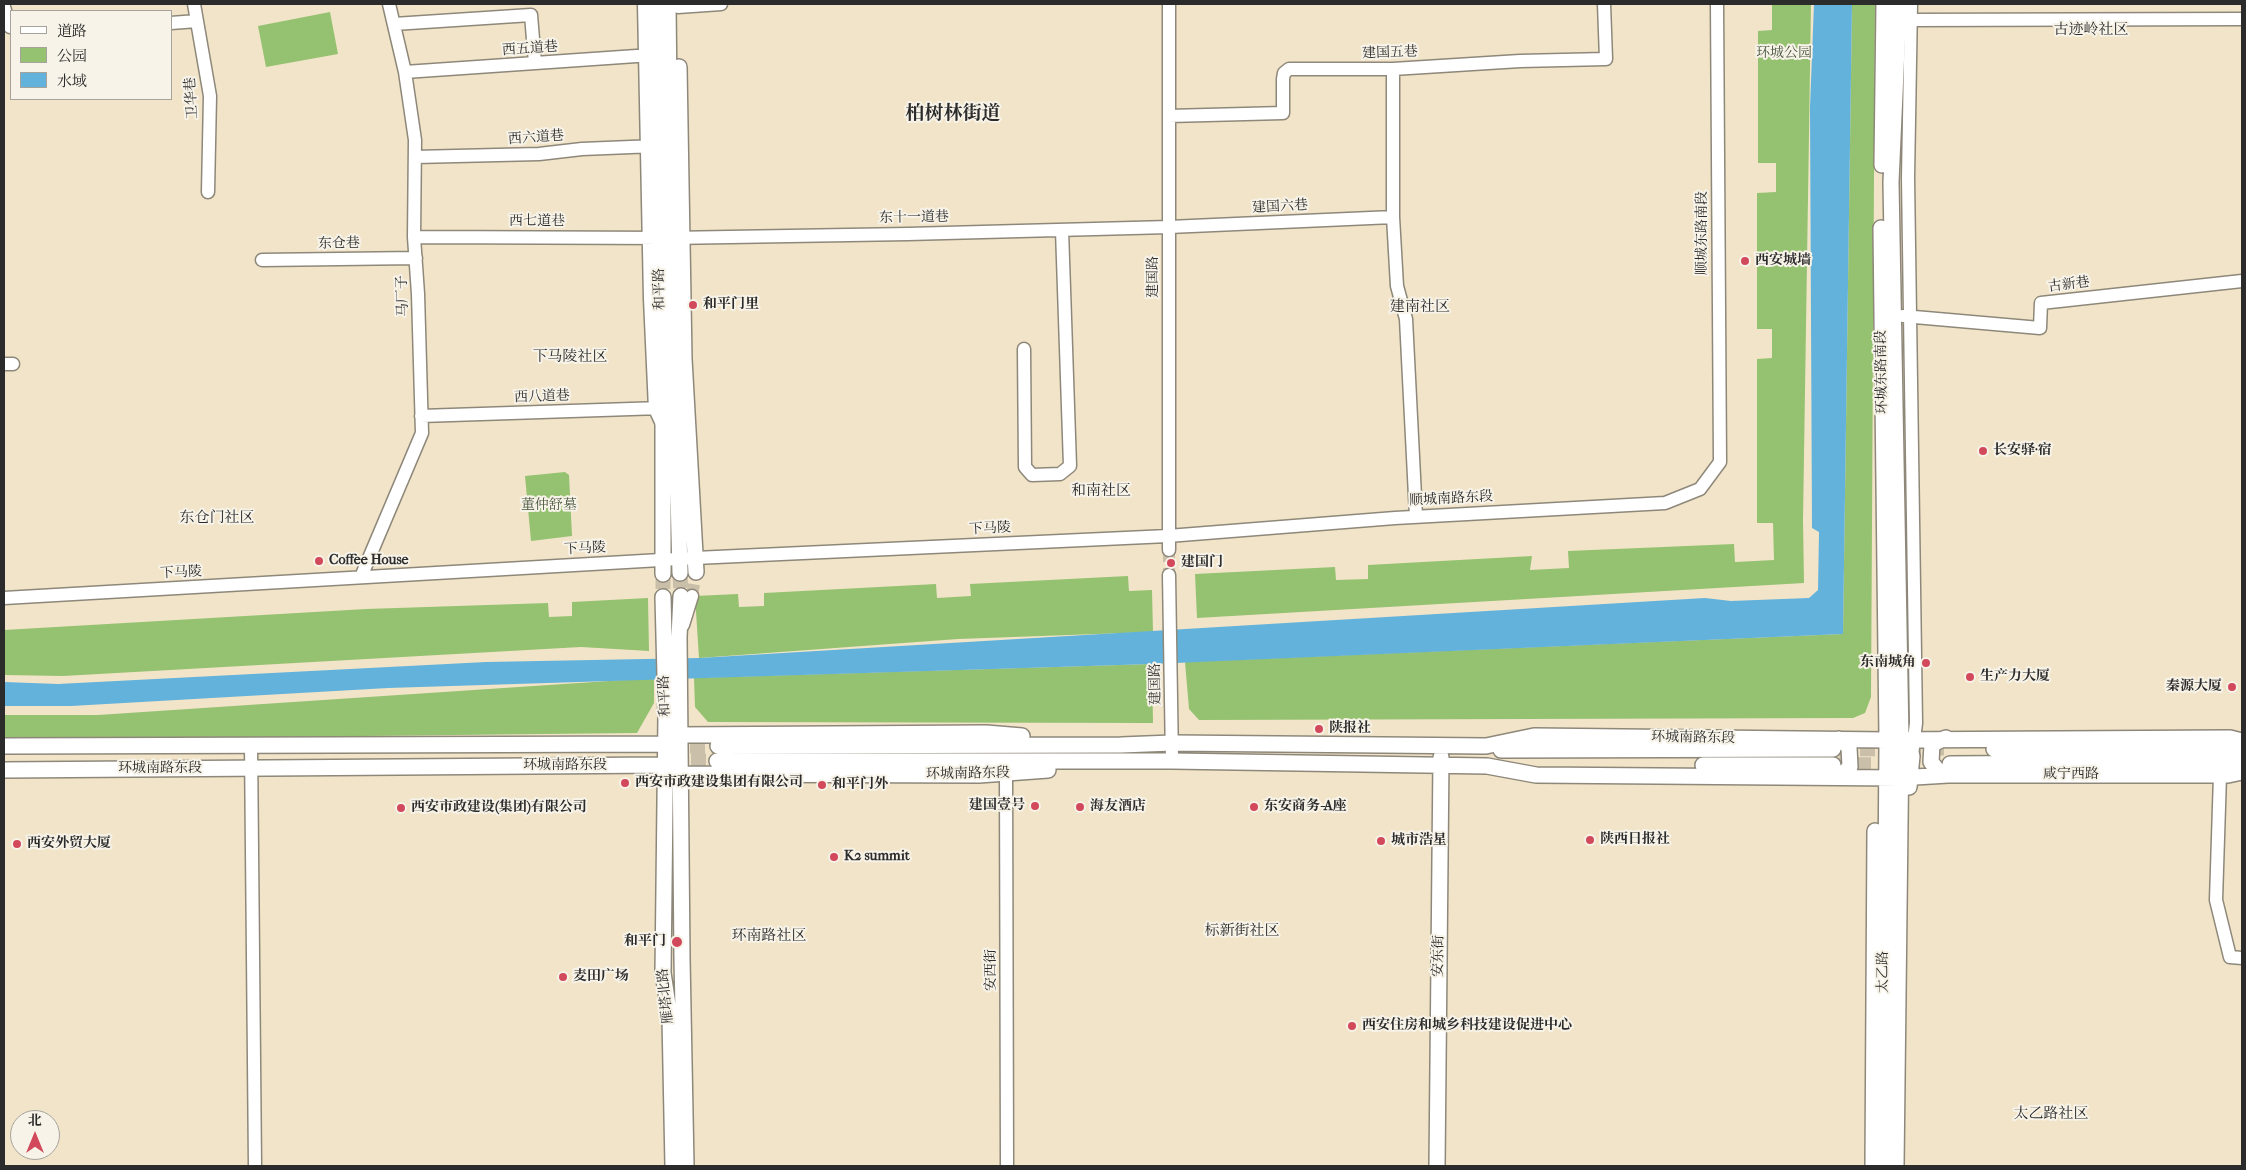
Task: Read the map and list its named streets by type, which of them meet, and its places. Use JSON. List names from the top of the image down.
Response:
{
  "streets": {
    "main road": [
      "和平路",
      "环城东路南段",
      "环城南路东段",
      "咸宁西路",
      "安东街",
      "太乙路",
      "雁塔北路"
    ],
    "street": [
      "西五道巷",
      "建国五巷",
      "卫华巷",
      "西六道巷",
      "建国六巷",
      "东十一道巷",
      "西七道巷",
      "顺城东路南段",
      "东仓巷",
      "建国路",
      "古新巷",
      "马厂子",
      "西八道巷",
      "顺城南路东段",
      "下马陵",
      "安西街"
    ]
  },
  "crossings": [
    ["西五道巷", "和平路"],
    ["西五道巷", "马厂子"],
    ["建国五巷", "建国路"],
    ["西六道巷", "和平路"],
    ["西六道巷", "马厂子"],
    ["建国六巷", "东十一道巷"],
    ["建国六巷", "建国路"],
    ["东十一道巷", "西七道巷"],
    ["东十一道巷", "建国路"],
    ["东十一道巷", "和平路"],
    ["西七道巷", "和平路"],
    ["西七道巷", "马厂子"],
    ["顺城东路南段", "顺城南路东段"],
    ["东仓巷", "马厂子"],
    ["建国路", "顺城南路东段"],
    ["建国路", "下马陵"],
    ["建国路", "环城南路东段"],
    ["古新巷", "环城东路南段"],
    ["和平路", "西八道巷"],
    ["和平路", "下马陵"],
    ["和平路", "环城南路东段"],
    ["和平路", "雁塔北路"],
    ["马厂子", "西八道巷"],
    ["马厂子", "下马陵"],
    ["环城东路南段", "环城南路东段"],
    ["环城东路南段", "咸宁西路"],
    ["顺城南路东段", "下马陵"],
    ["环城南路东段", "咸宁西路"],
    ["环城南路东段", "安东街"],
    ["环城南路东段", "安西街"],
    ["环城南路东段", "太乙路"],
    ["环城南路东段", "雁塔北路"],
    ["咸宁西路", "太乙路"]
  ],
  "districts": [
    "古迹岭社区",
    "柏树林街道",
    "建南社区",
    "下马陵社区",
    "和南社区",
    "东仓门社区",
    "标新街社区",
    "环南路社区",
    "太乙路社区"
  ],
  "parks": ["环城公园", "董仲舒墓"],
  "places": [
    "西安城墙",
    "和平门里",
    "长安驿·宿",
    "Coffee House",
    "建国门",
    "东南城角",
    "生产力大厦",
    "秦源大厦",
    "陕报社",
    "西安市政建设集团有限公司",
    "和平门外",
    "建国壹号",
    "海友酒店",
    "东安商务-A座",
    "西安市政建设(集团)有限公司",
    "陕西日报社",
    "城市浩星",
    "西安外贸大厦",
    "K2 summit",
    "和平门",
    "麦田广场",
    "西安住房和城乡科技建设促进中心"
  ],
  "legend": ["道路", "公园", "水域"],
  "north": "top"
}
